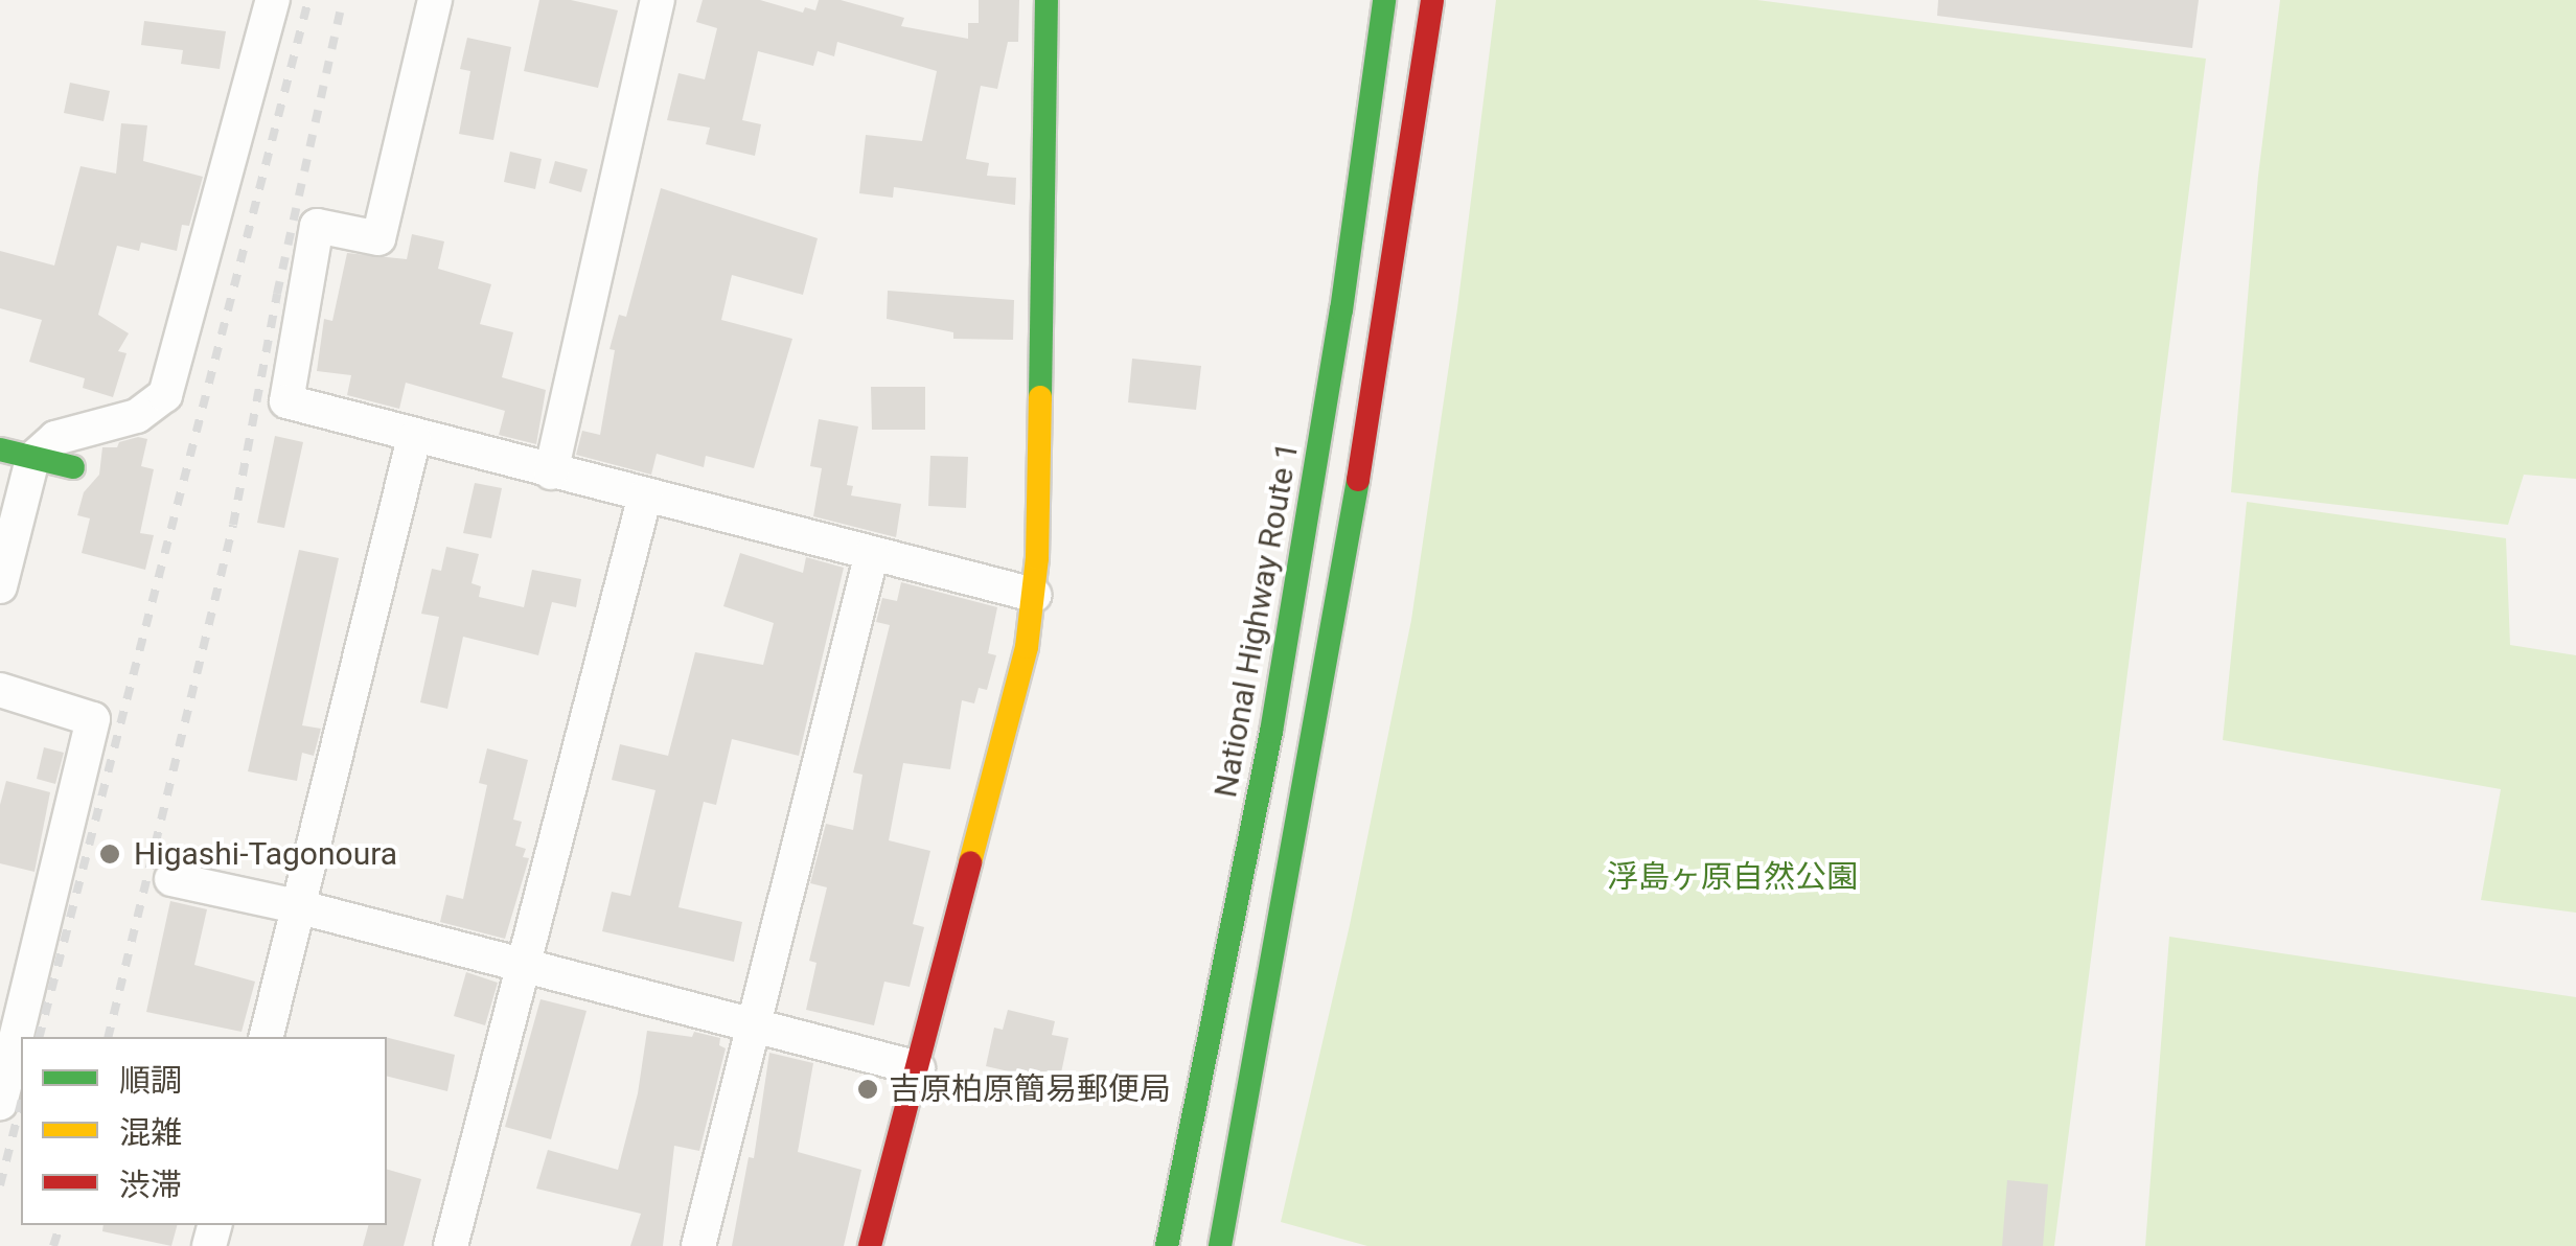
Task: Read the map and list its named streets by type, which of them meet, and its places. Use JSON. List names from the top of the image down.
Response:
{
  "streets": {
    "main road": ["National Highway Route 1"]
  },
  "parks": ["浮島ヶ原自然公園"],
  "places": ["Higashi-Tagonoura", "吉原柏原簡易郵便局"],
  "legend": ["順調", "混雑", "渋滞"]
}
